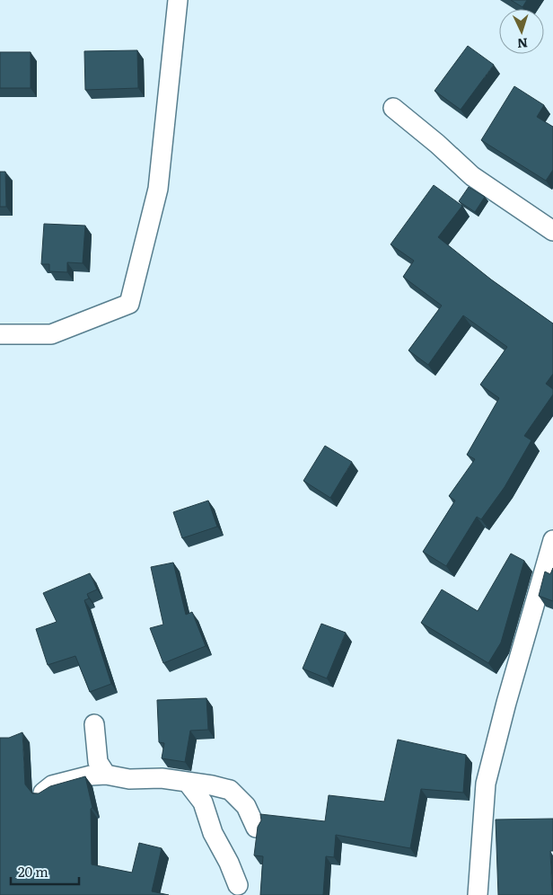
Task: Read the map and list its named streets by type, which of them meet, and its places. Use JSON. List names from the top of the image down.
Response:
{
  "scale_bar": "20 m",
  "north": "bottom"
}
